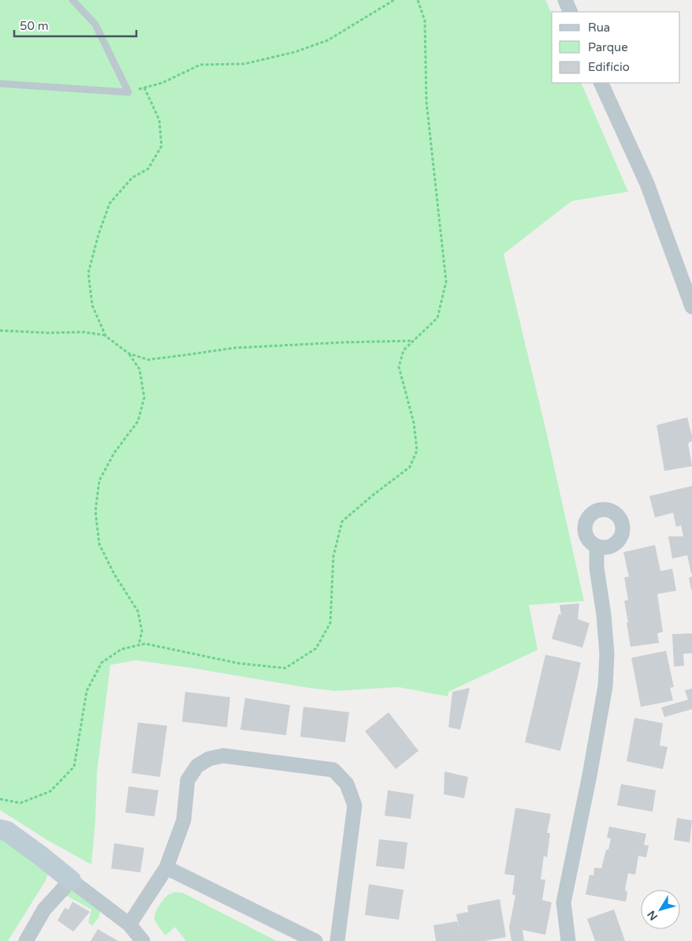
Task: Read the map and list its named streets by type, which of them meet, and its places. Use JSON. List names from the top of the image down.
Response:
{
  "legend": ["Rua", "Parque", "Edifício"],
  "scale_bar": "50 m",
  "north": "bottom left"
}
